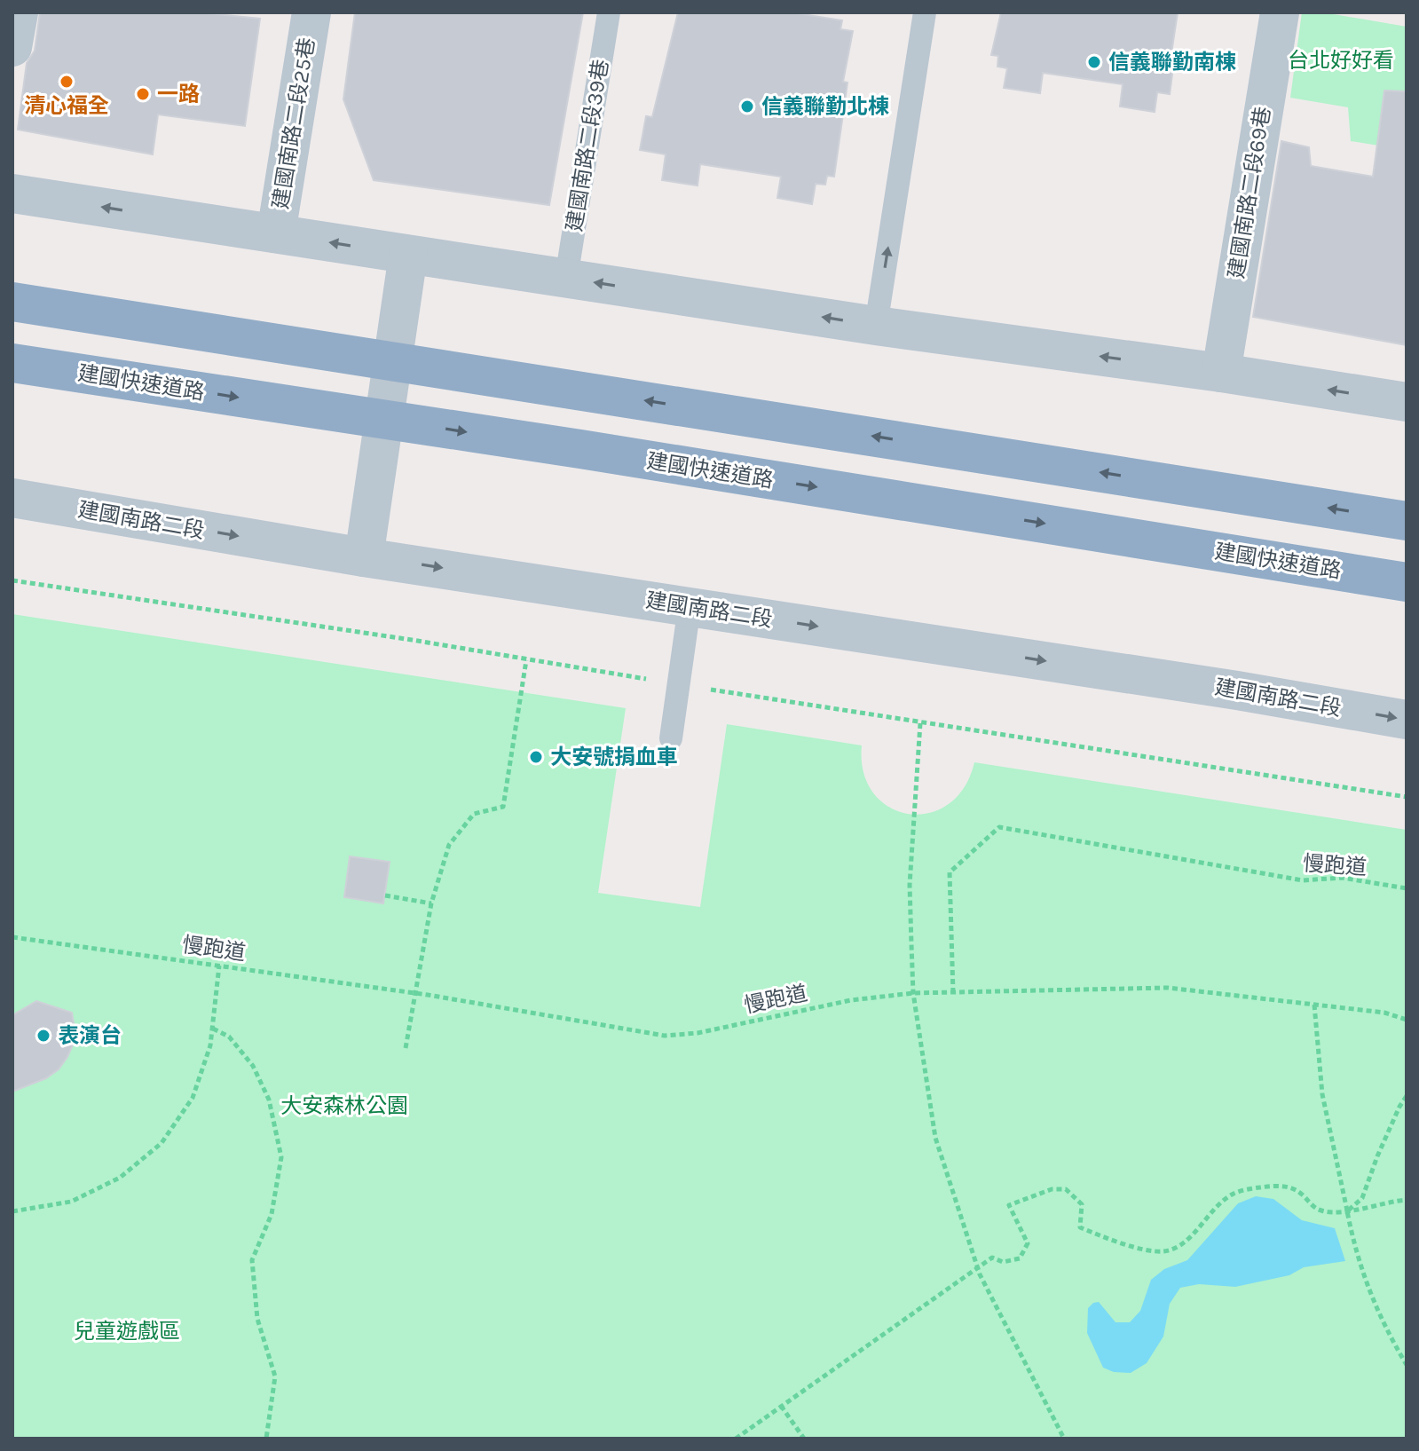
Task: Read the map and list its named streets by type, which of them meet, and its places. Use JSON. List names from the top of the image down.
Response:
{
  "streets": {
    "highway": ["建國快速道路"],
    "street": ["建國南路二段25巷", "建國南路二段69巷", "建國南路二段"],
    "lane": ["建國南路二段39巷"],
    "path": ["慢跑道"]
  },
  "parks": ["台北好好看", "大安森林公園", "兒童遊戲區"],
  "places": [
    "信義聯勤南棟",
    "清心福全",
    "一路",
    "信義聯勤北棟",
    "大安號捐血車",
    "表演台"
  ]
}
